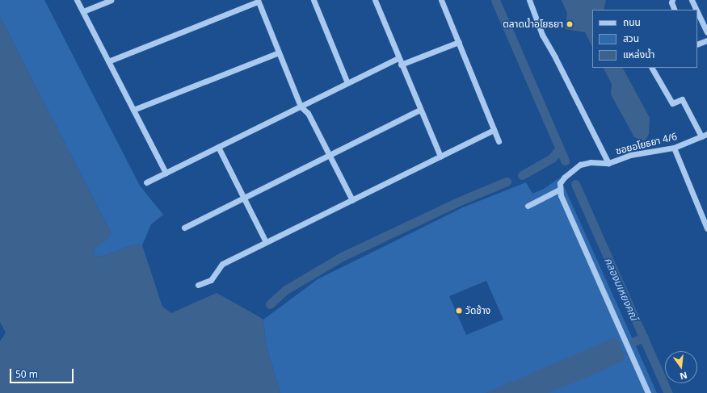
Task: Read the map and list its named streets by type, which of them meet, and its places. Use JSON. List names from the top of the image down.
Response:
{
  "streets": {
    "street": ["ซอยอโยธยา 4/6"]
  },
  "water": ["คลองมเหยงคณ์"],
  "places": ["ตลาดน้ำอโยธยา", "วัดช้าง"],
  "legend": ["ถนน", "สวน", "แหล่งน้ำ"],
  "scale_bar": "50 m",
  "north": "bottom"
}
